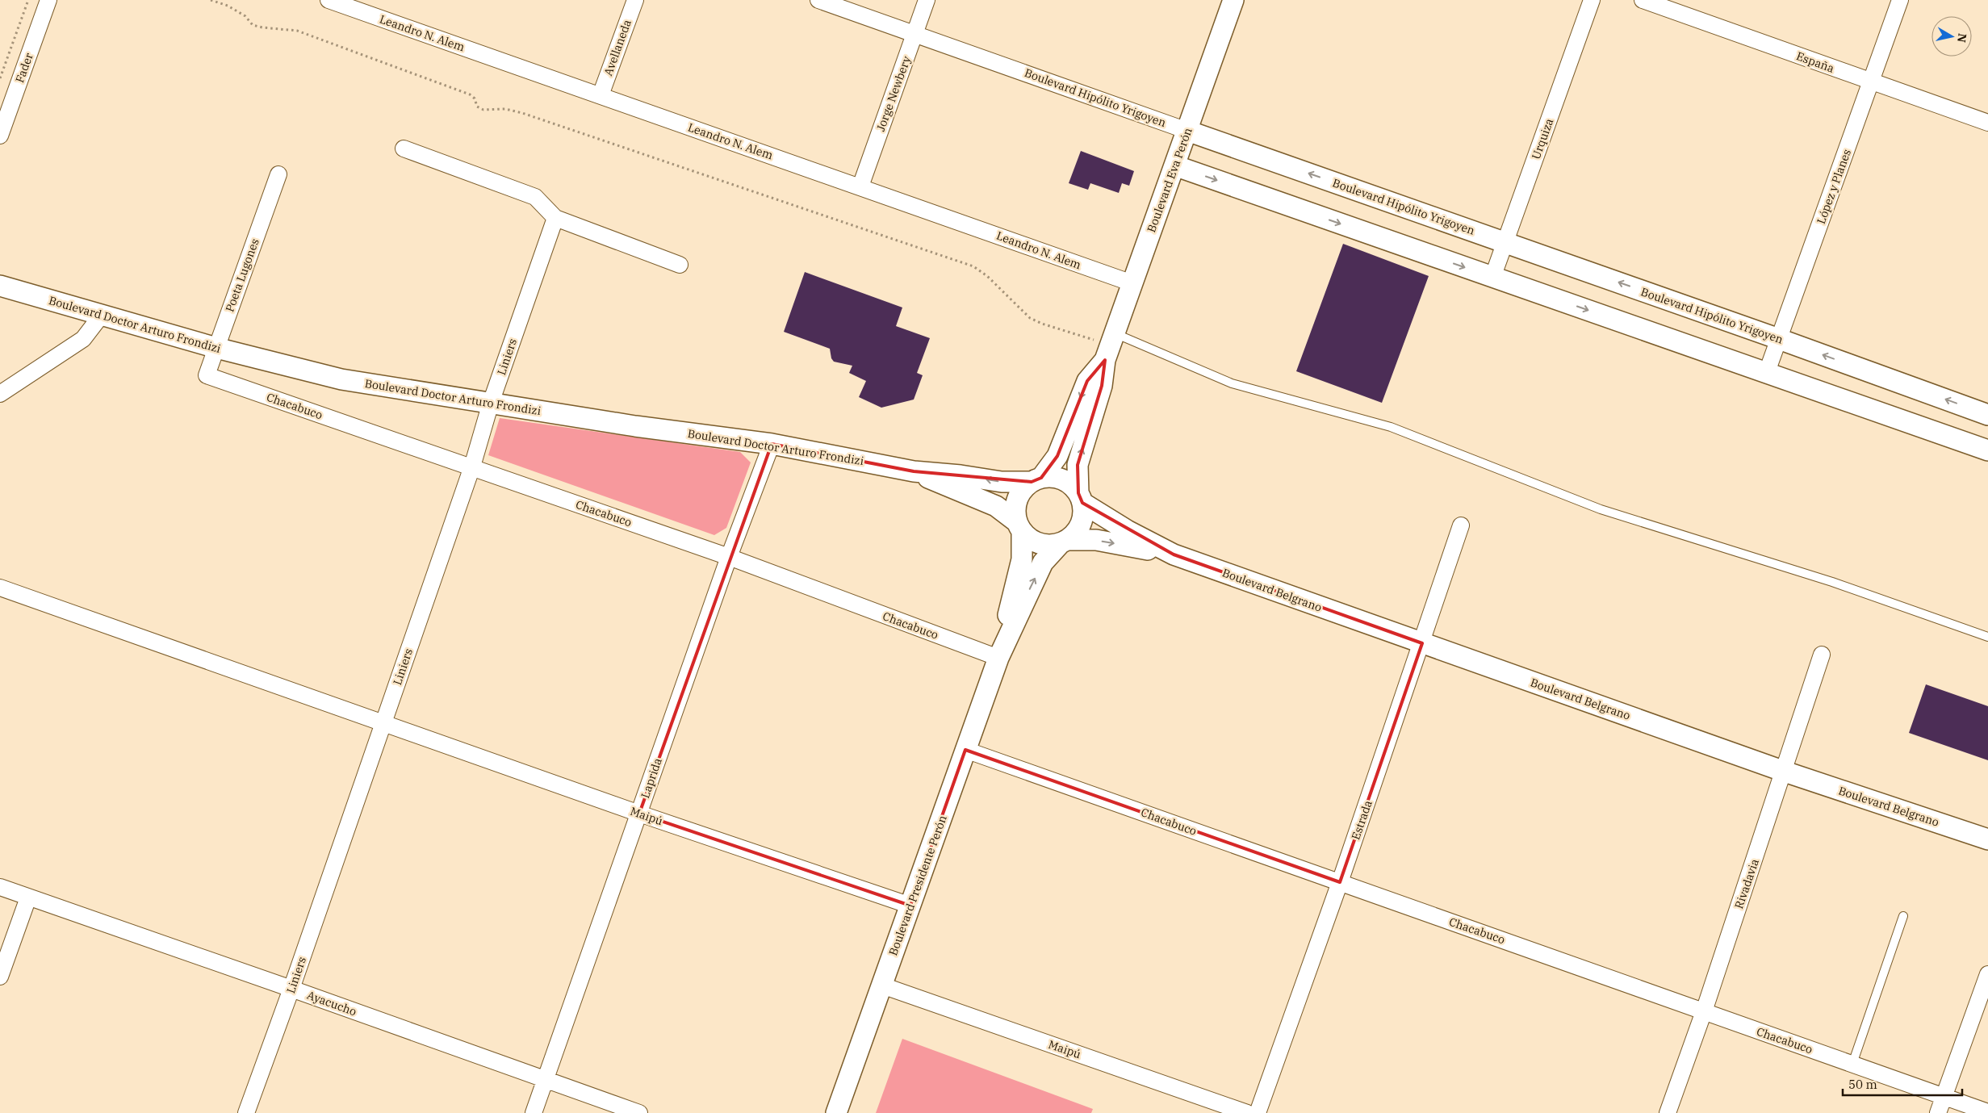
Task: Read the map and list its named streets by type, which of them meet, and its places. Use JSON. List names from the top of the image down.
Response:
{
  "streets": {
    "street": [
      "Leandro N. Alem",
      "Avellaneda",
      "España",
      "Fader",
      "Jorge Newbery",
      "Boulevard Hipólito Yrigoyen",
      "Urquiza",
      "Boulevard Eva Perón",
      "López y Planes",
      "Poeta Lugones",
      "Boulevard Doctor Arturo Frondizi",
      "Liniers",
      "Chacabuco",
      "Boulevard Belgrano",
      "Laprida",
      "Maipú",
      "Estrada",
      "Rivadavia",
      "Boulevard Presidente Perón",
      "Ayacucho"
    ]
  },
  "crossings": [
    ["Leandro N. Alem", "Avellaneda"],
    ["Leandro N. Alem", "Jorge Newbery"],
    ["Leandro N. Alem", "Boulevard Eva Perón"],
    ["España", "López y Planes"],
    ["Jorge Newbery", "Boulevard Hipólito Yrigoyen"],
    ["Boulevard Hipólito Yrigoyen", "Urquiza"],
    ["Boulevard Hipólito Yrigoyen", "Boulevard Eva Perón"],
    ["Boulevard Hipólito Yrigoyen", "López y Planes"],
    ["Boulevard Eva Perón", "Boulevard Presidente Perón"],
    ["Poeta Lugones", "Boulevard Doctor Arturo Frondizi"],
    ["Poeta Lugones", "Chacabuco"],
    ["Boulevard Doctor Arturo Frondizi", "Liniers"],
    ["Boulevard Doctor Arturo Frondizi", "Boulevard Belgrano"],
    ["Boulevard Doctor Arturo Frondizi", "Laprida"],
    ["Boulevard Doctor Arturo Frondizi", "Boulevard Presidente Perón"],
    ["Liniers", "Chacabuco"],
    ["Liniers", "Maipú"],
    ["Liniers", "Ayacucho"],
    ["Chacabuco", "Laprida"],
    ["Chacabuco", "Estrada"],
    ["Chacabuco", "Rivadavia"],
    ["Chacabuco", "Boulevard Presidente Perón"],
    ["Boulevard Belgrano", "Estrada"],
    ["Boulevard Belgrano", "Rivadavia"],
    ["Boulevard Belgrano", "Boulevard Presidente Perón"],
    ["Laprida", "Maipú"],
    ["Laprida", "Ayacucho"],
    ["Maipú", "Boulevard Presidente Perón"]
  ],
  "scale_bar": "50 m",
  "north": "right"
}
